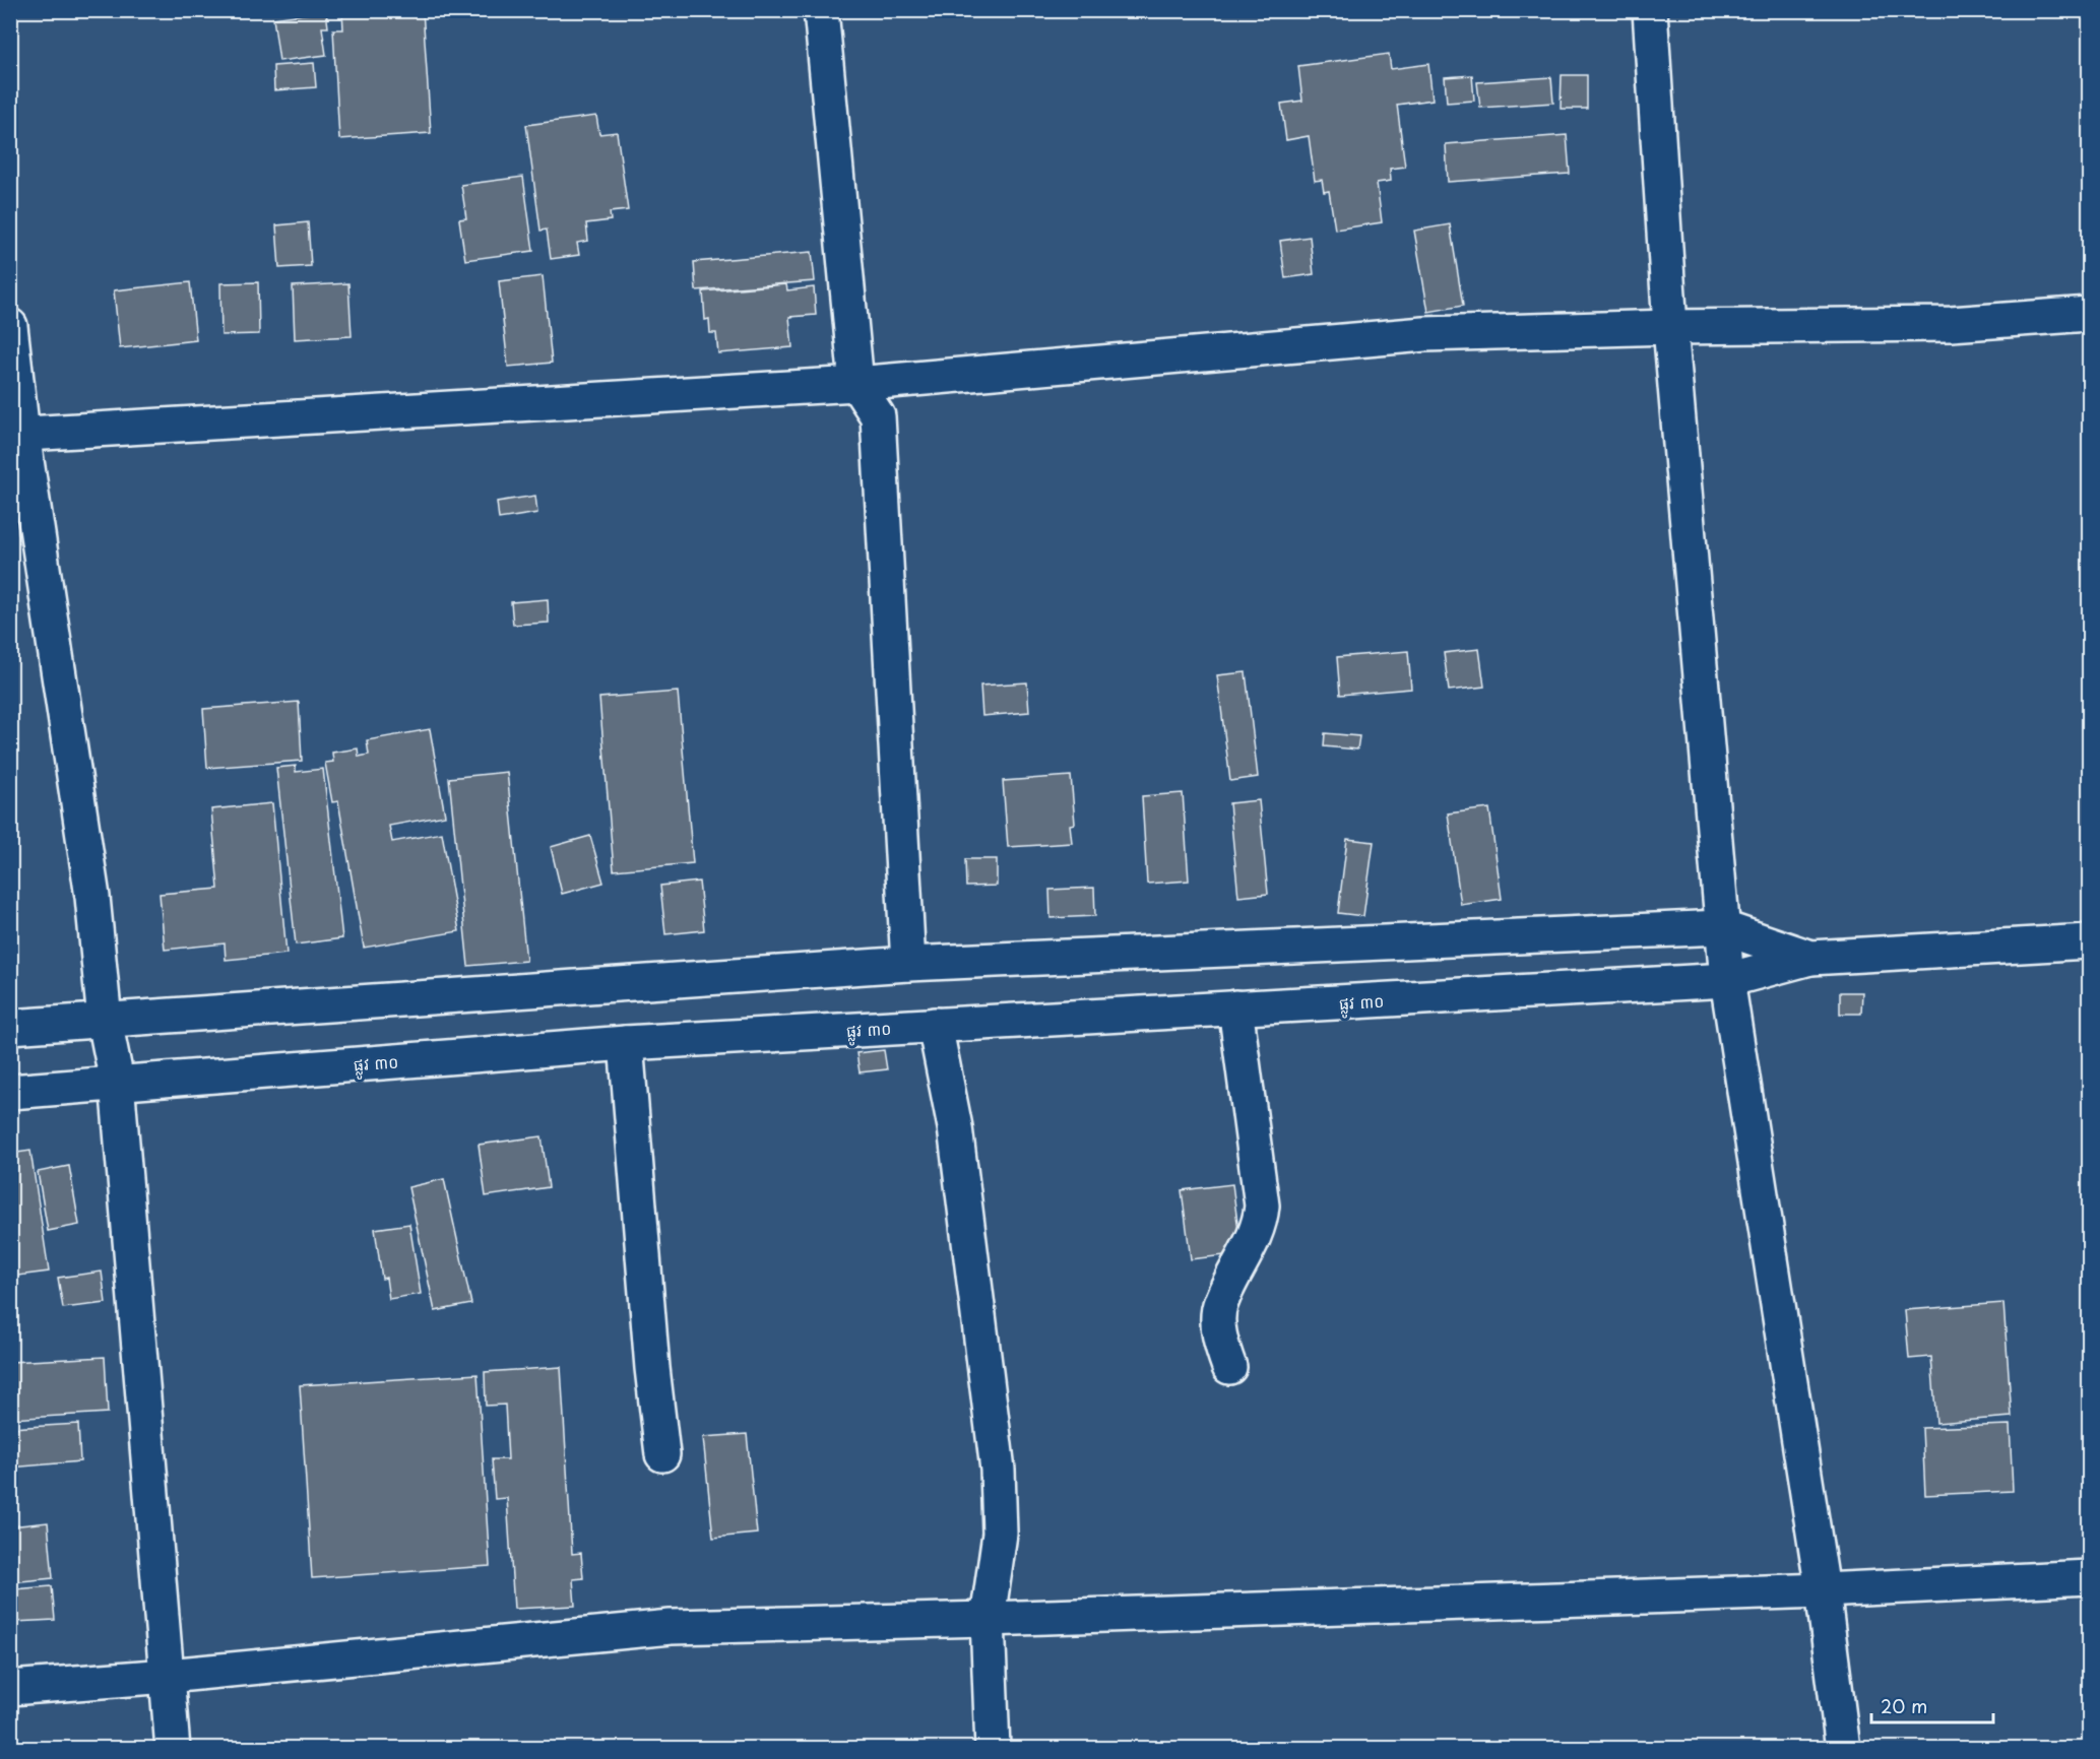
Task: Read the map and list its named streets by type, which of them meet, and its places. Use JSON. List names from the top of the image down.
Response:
{
  "streets": {
    "street": ["ផ្លូវ ៣០"]
  },
  "scale_bar": "20 m"
}
